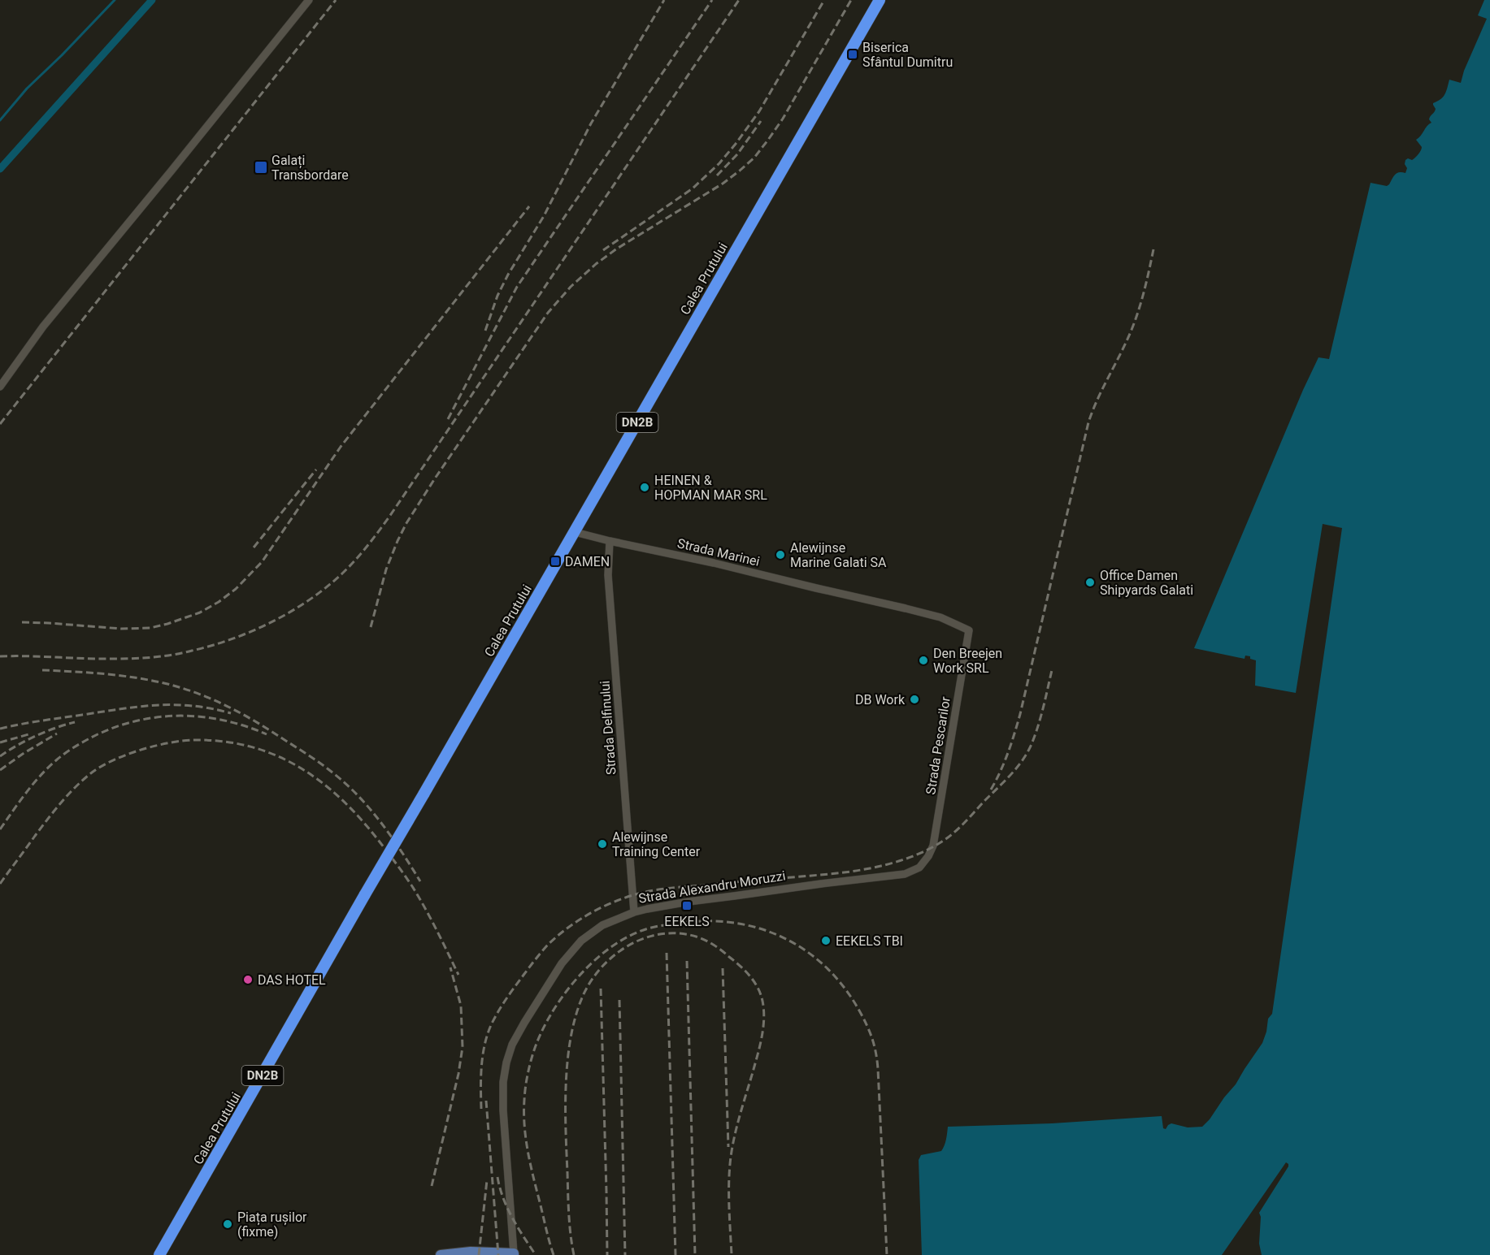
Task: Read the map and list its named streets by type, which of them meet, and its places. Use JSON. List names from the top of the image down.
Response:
{
  "streets": {
    "highway": ["Calea Prutului", "DN2B"],
    "street": [
      "Strada Marinei",
      "Strada Delfinului",
      "Strada Pescarilor",
      "Strada Alexandru Moruzzi"
    ]
  },
  "crossings": [
    ["Calea Prutului", "Strada Marinei"],
    ["Strada Marinei", "Strada Delfinului"],
    ["Strada Marinei", "Strada Pescarilor"],
    ["Strada Delfinului", "Strada Alexandru Moruzzi"],
    ["Strada Pescarilor", "Strada Alexandru Moruzzi"]
  ],
  "places": {
    "transit": [
      "Biserica Sfântul Dumitru",
      "Galați Transbordare",
      "DAMEN",
      "EEKELS"
    ],
    "other": [
      "HEINEN & HOPMAN MAR SRL",
      "Alewijnse Marine Galati SA",
      "Office Damen Shipyards Galati",
      "Den Breejen Work SRL",
      "DB Work",
      "Alewijnse Training Center",
      "EEKELS TBI",
      "DAS HOTEL",
      "Piața rușilor (fixme)"
    ]
  }
}
